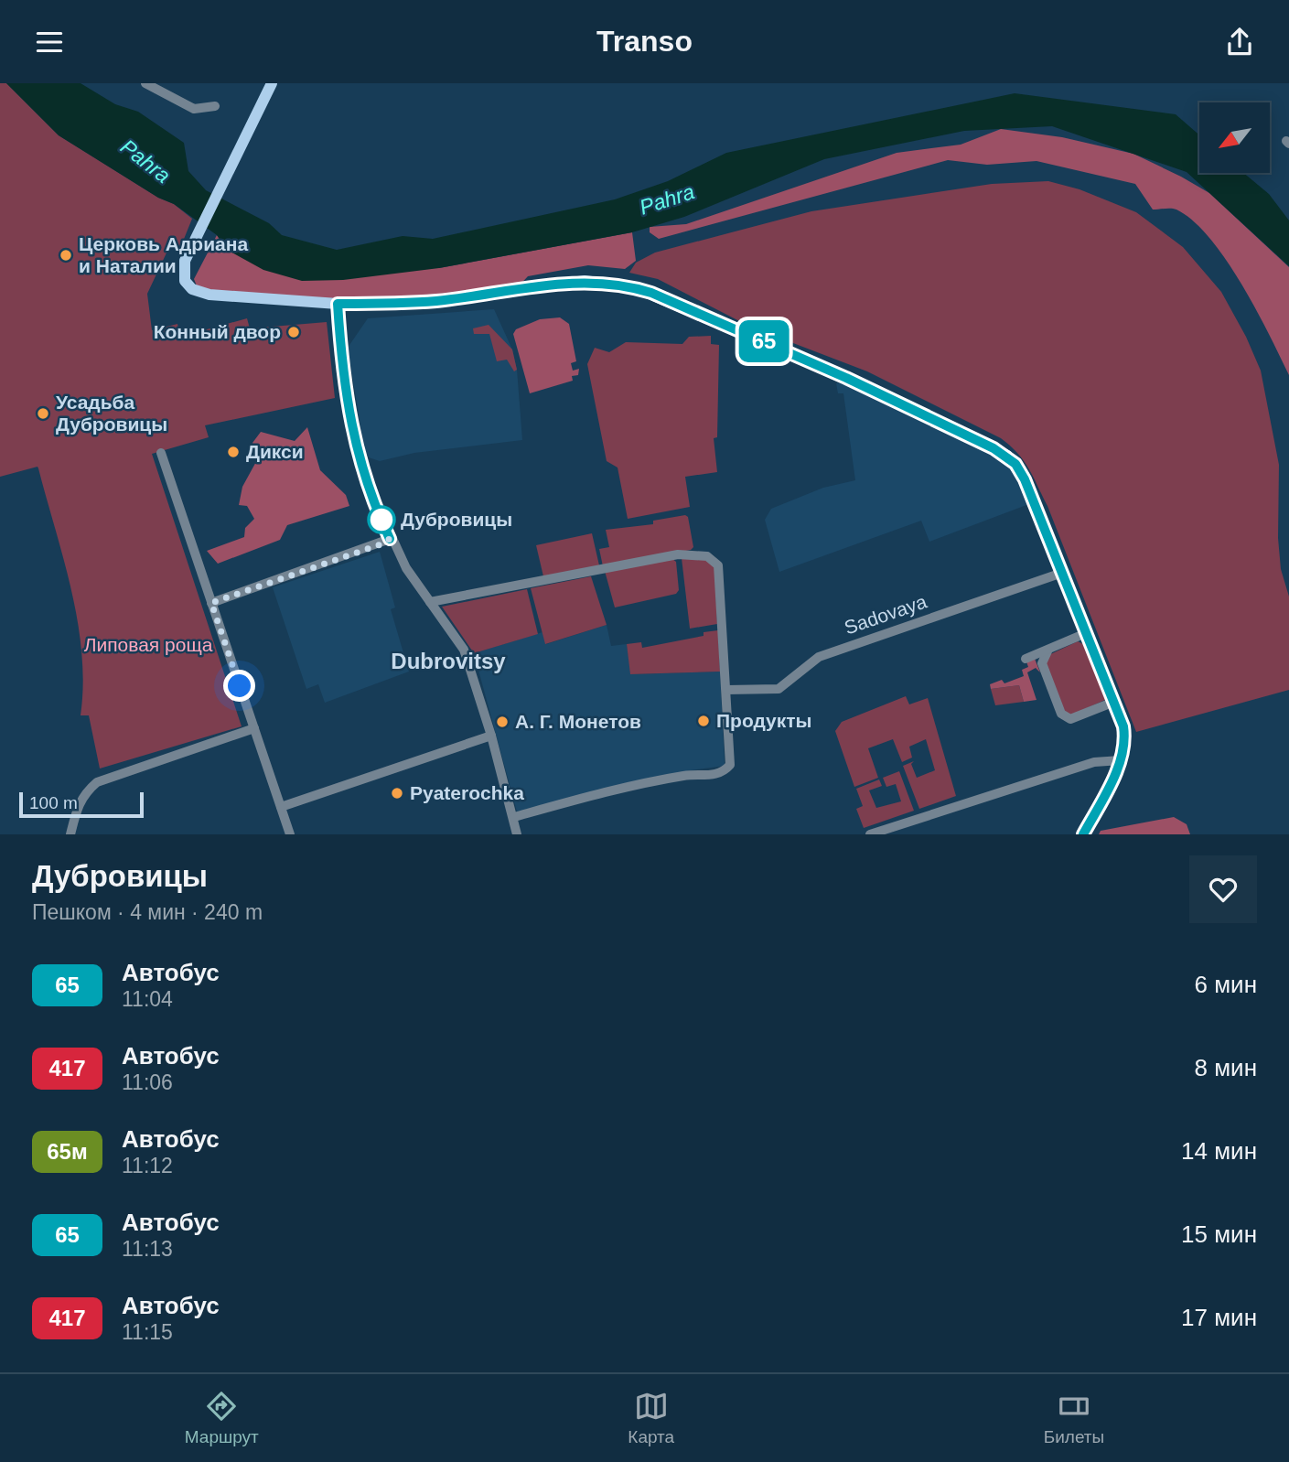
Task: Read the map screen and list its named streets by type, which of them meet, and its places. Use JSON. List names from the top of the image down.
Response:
{
  "streets": {
    "street": ["Sadovaya"]
  },
  "districts": ["Dubrovitsy"],
  "water": ["Pahra"],
  "parks": ["Липовая роща"],
  "places": [
    "Церковь Адриана и Наталии",
    "Конный двор",
    "Усадьба Дубровицы",
    "Дикси",
    "Дубровицы",
    "Продукты",
    "А. Г. Монетов",
    "Pyaterochka"
  ],
  "lines": ["bus line 65"],
  "scale_bar": "100 m",
  "north": "bottom left",
  "page": {
    "header": "Transo",
    "on_map": "65",
    "scale": "100 m",
    "heading": ["Дубровицы", "Пешком · 4 мин · 240 m"],
    "list": [
      {
        "mark": "65",
        "name": "Автобус",
        "note": "11:04",
        "value": "6 мин"
      },
      {
        "mark": "417",
        "name": "Автобус",
        "note": "11:06",
        "value": "8 мин"
      },
      {
        "mark": "65м",
        "name": "Автобус",
        "note": "11:12",
        "value": "14 мин"
      },
      {
        "mark": "65",
        "name": "Автобус",
        "note": "11:13",
        "value": "15 мин"
      },
      {
        "mark": "417",
        "name": "Автобус",
        "note": "11:15",
        "value": "17 мин"
      }
    ],
    "tabs": ["Маршрут", "Карта", "Билеты"]
  }
}
